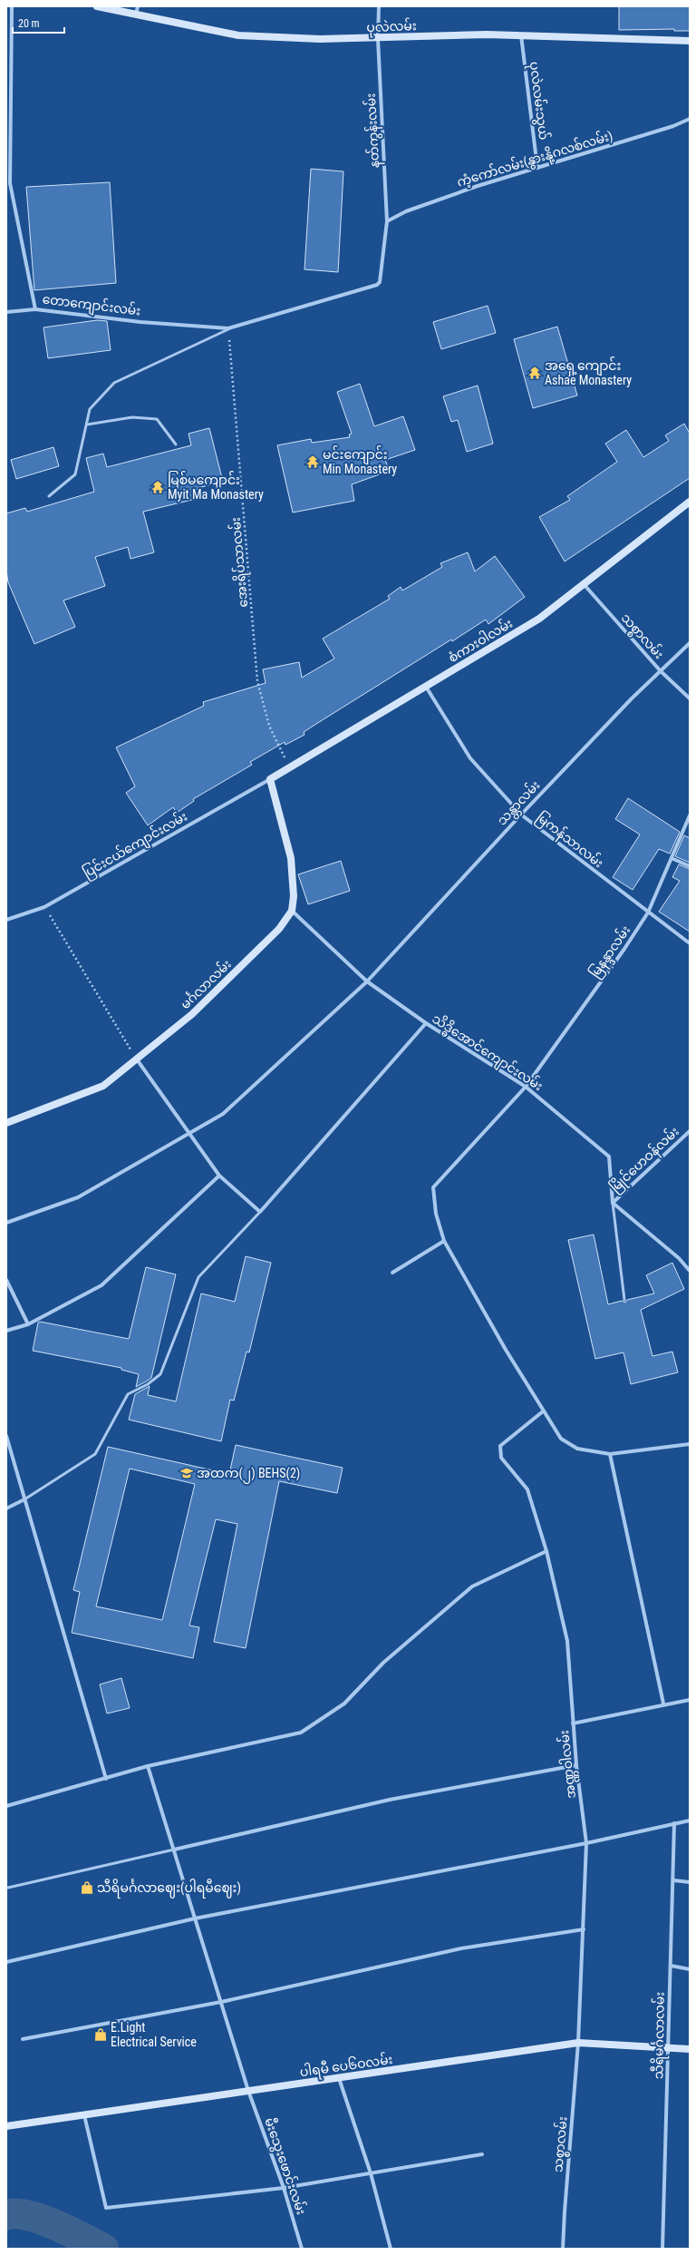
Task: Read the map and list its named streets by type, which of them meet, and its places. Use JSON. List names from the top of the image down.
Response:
{
  "streets": {
    "main road": [
      "ပုလဲလမ်း",
      "စံကားဝါလမ်း",
      "မင်္ဂလာလမ်း",
      "ပါရမီ ပေ၆ဝလမ်း"
    ],
    "street": [
      "ပုလဲလမ်းသွယ်",
      "နတ်ကွန်းလမ်း",
      "ကံ့ကော်လမ်း(နွားနို့ဂလစ်လမ်း)",
      "တောကျောင်းလမ်း",
      "သစ္စာလမ်း",
      "သန္တာလမ်း",
      "မြကန်သာလမ်း",
      "ပြင်းငယ်ကျောင်းလမ်း",
      "မြနန္ဒာလမ်း",
      "သိဒ္ဓိအောင်ကျောင်းလမ်း",
      "မြိုင်ဟေဝန်လမ်း",
      "အဏ္ဏဝါလမ်း",
      "သီရိမင်္ဂလာလမ်း",
      "မီးသွေးဖောင်းလမ်း"
    ],
    "path": ["အေးရိပ်သာလမ်း"]
  },
  "crossings": [
    ["ပုလဲလမ်း", "ပုလဲလမ်းသွယ်"],
    ["ပုလဲလမ်း", "နတ်ကွန်းလမ်း"],
    ["ပုလဲလမ်းသွယ်", "ကံ့ကော်လမ်း(နွားနို့ဂလစ်လမ်း)"],
    ["နတ်ကွန်းလမ်း", "ကံ့ကော်လမ်း(နွားနို့ဂလစ်လမ်း)"],
    ["နတ်ကွန်းလမ်း", "တောကျောင်းလမ်း"],
    ["ကံ့ကော်လမ်း(နွားနို့ဂလစ်လမ်း)", "တောကျောင်းလမ်း"],
    ["တောကျောင်းလမ်း", "အေးရိပ်သာလမ်း"],
    ["အေးရိပ်သာလမ်း", "စံကားဝါလမ်း"],
    ["သစ္စာလမ်း", "စံကားဝါလမ်း"],
    ["သစ္စာလမ်း", "သန္တာလမ်း"],
    ["သစ္စာလမ်း", "အဏ္ဏဝါလမ်း"],
    ["သစ္စာလမ်း", "ပါရမီ ပေ၆ဝလမ်း"],
    ["စံကားဝါလမ်း", "မြကန်သာလမ်း"],
    ["စံကားဝါလမ်း", "ပြင်းငယ်ကျောင်းလမ်း"],
    ["သန္တာလမ်း", "မြကန်သာလမ်း"],
    ["သန္တာလမ်း", "သိဒ္ဓိအောင်ကျောင်းလမ်း"],
    ["မြကန်သာလမ်း", "မြနန္ဒာလမ်း"],
    ["မြနန္ဒာလမ်း", "သိဒ္ဓိအောင်ကျောင်းလမ်း"],
    ["မင်္ဂလာလမ်း", "သိဒ္ဓိအောင်ကျောင်းလမ်း"],
    ["သိဒ္ဓိအောင်ကျောင်းလမ်း", "မြိုင်ဟေဝန်လမ်း"],
    ["အဏ္ဏဝါလမ်း", "ပါရမီ ပေ၆ဝလမ်း"],
    ["သီရိမင်္ဂလာလမ်း", "ပါရမီ ပေ၆ဝလမ်း"],
    ["ပါရမီ ပေ၆ဝလမ်း", "မီးသွေးဖောင်းလမ်း"]
  ],
  "places": {
    "temple": ["အရှေ့ကျောင်း Ashae Monastery", "မင်းကျောင်း Min Monastery", "မြစ်မကျောင်း Myit Ma Monastery"],
    "school or university": ["အထက(၂) BEHS(2)"],
    "shop": ["သီရိမင်္ဂလာဈေး(ပါရမီဈေး)", "E.Light Electrical Service"]
  },
  "scale_bar": "20 m"
}
